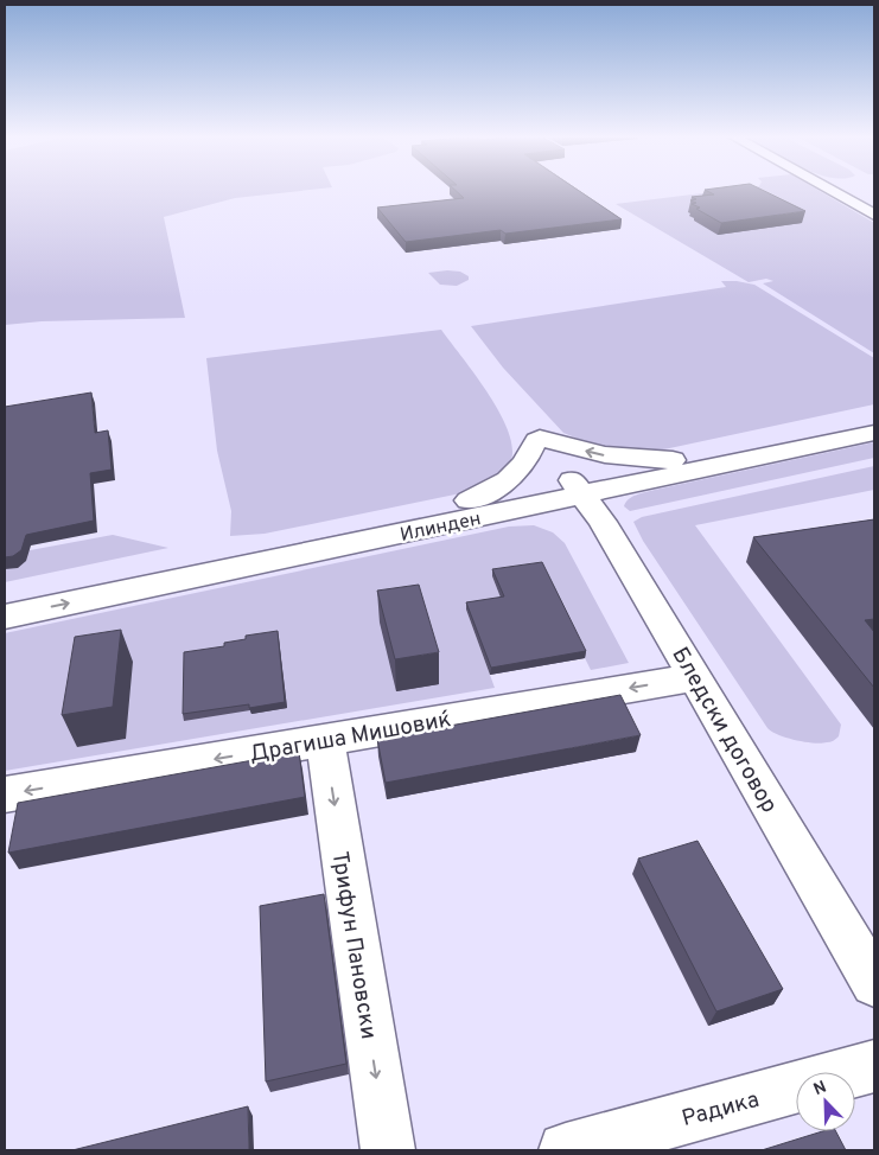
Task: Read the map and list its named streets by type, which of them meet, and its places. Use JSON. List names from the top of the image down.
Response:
{
  "streets": {
    "street": [
      "Илинден",
      "Бледски договор",
      "Драгиша Мишовиќ",
      "Трифун Пановски",
      "Радика"
    ]
  },
  "crossings": [
    ["Илинден", "Бледски договор"],
    ["Бледски договор", "Драгиша Мишовиќ"],
    ["Драгиша Мишовиќ", "Трифун Пановски"]
  ],
  "one_way": ["Драгиша Мишовиќ", "Трифун Пановски"],
  "north": "top left"
}
